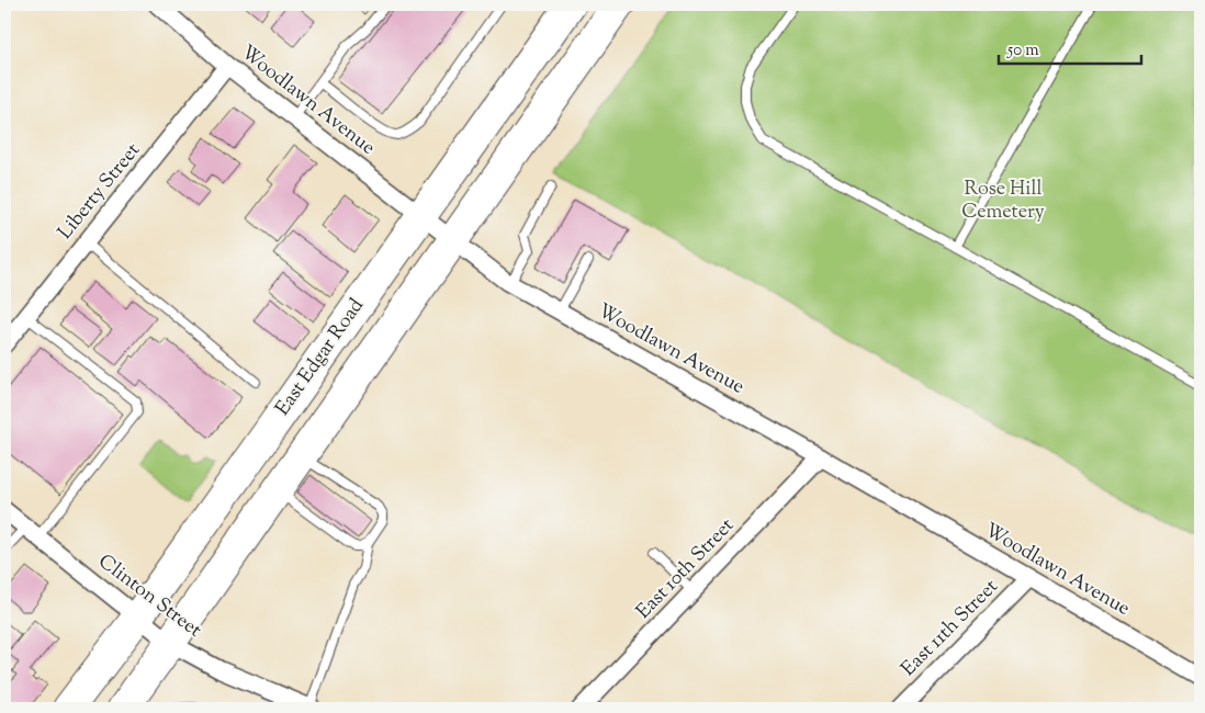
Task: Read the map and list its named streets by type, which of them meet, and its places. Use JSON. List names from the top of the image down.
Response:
{
  "streets": {
    "highway": ["East Edgar Road"],
    "street": [
      "Woodlawn Avenue",
      "Liberty Street",
      "East 10th Street",
      "Clinton Street",
      "East 11th Street"
    ]
  },
  "crossings": [
    ["Woodlawn Avenue", "Liberty Street"],
    ["Woodlawn Avenue", "East Edgar Road"],
    ["Woodlawn Avenue", "East 10th Street"],
    ["Woodlawn Avenue", "East 11th Street"],
    ["East Edgar Road", "Clinton Street"]
  ],
  "parks": ["Rose Hill Cemetery"],
  "scale_bar": "50 m"
}
